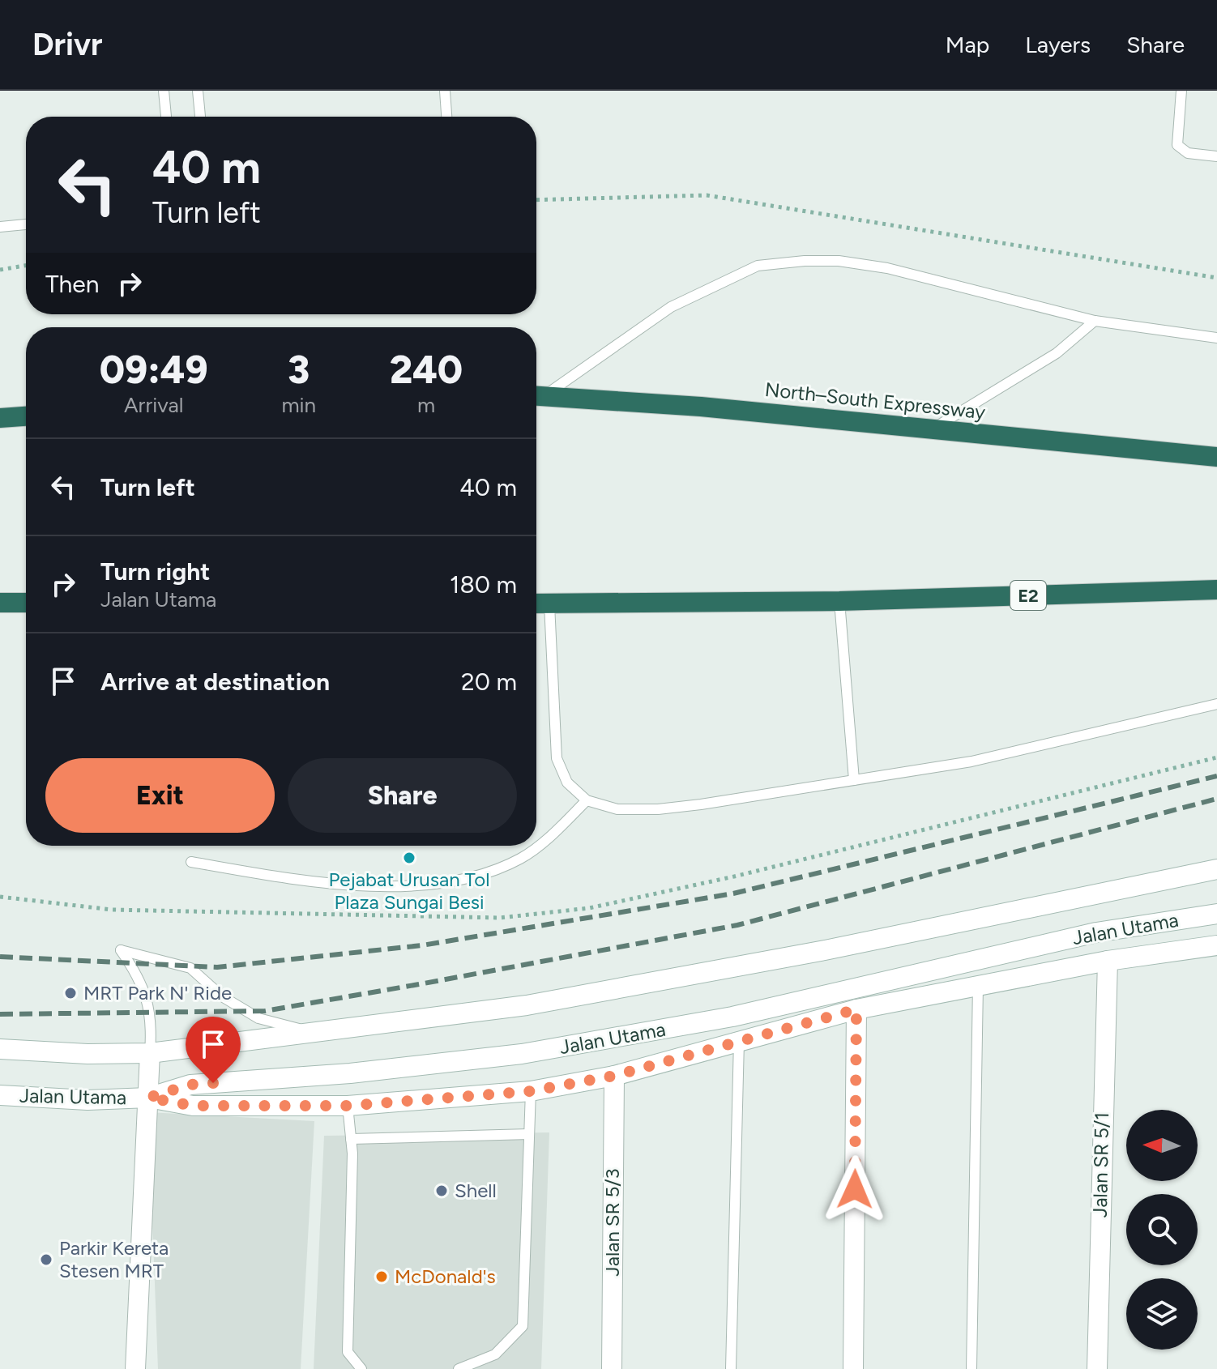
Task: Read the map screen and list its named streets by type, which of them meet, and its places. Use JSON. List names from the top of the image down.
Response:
{
  "streets": {
    "highway": ["North–South Expressway", "E2"],
    "street": ["Jalan Utama", "Jalan SR 5/1", "Jalan SR 5/3"]
  },
  "places": [
    "Pejabat Urusan Tol Plaza Sungai Besi",
    "MRT Park N' Ride",
    "Shell",
    "Parkir Kereta Stesen MRT",
    "McDonald's"
  ],
  "north": "left",
  "page": {
    "header": "Drivr",
    "nav": ["Map", "Layers", "Share"],
    "turn": ["40 m", "Turn left"],
    "then": "Then",
    "eta": [
      "09:49",
      "Arrival",
      "3",
      "min",
      "240",
      "m"
    ],
    "list": [
      {
        "name": "Turn left",
        "value": "40 m"
      },
      {
        "name": "Turn right",
        "note": "Jalan Utama",
        "value": "180 m"
      },
      {
        "name": "Arrive at destination",
        "value": "20 m"
      }
    ],
    "buttons": ["Exit", "Share"]
  }
}
